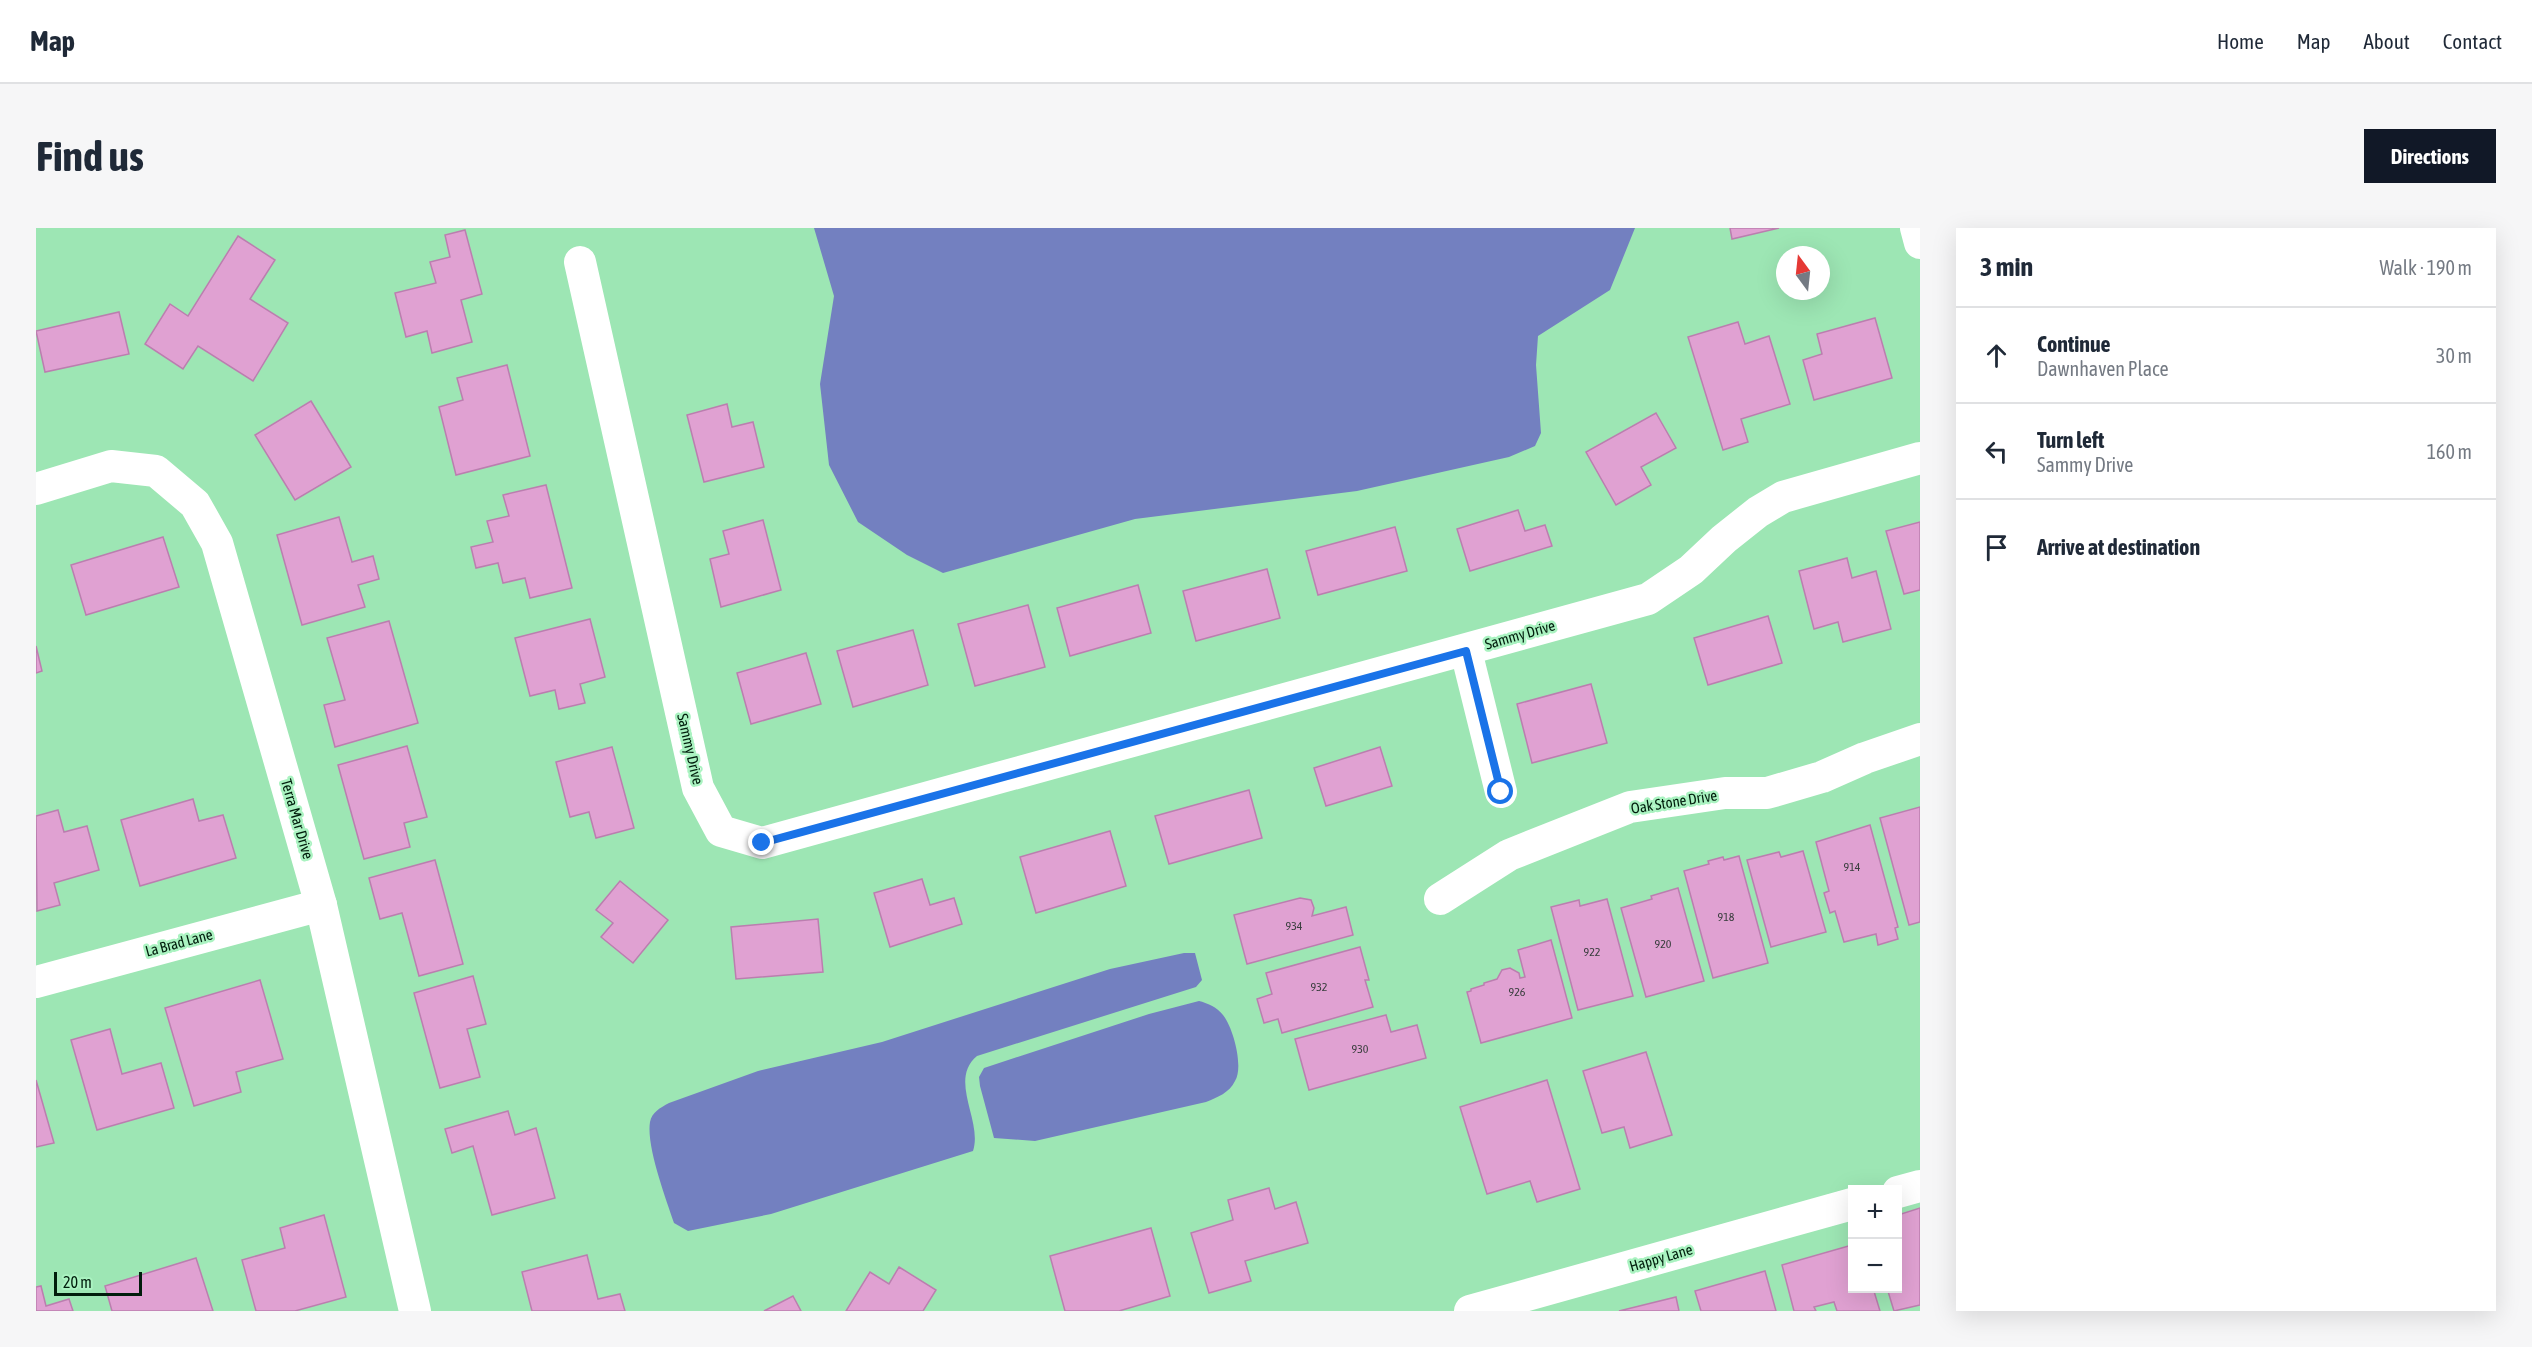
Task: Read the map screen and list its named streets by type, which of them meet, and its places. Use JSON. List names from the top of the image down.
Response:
{
  "streets": {
    "street": [
      "Sammy Drive",
      "Oak Stone Drive",
      "Terra Mar Drive",
      "La Brad Lane",
      "Happy Lane"
    ]
  },
  "crossings": [
    ["Terra Mar Drive", "La Brad Lane"]
  ],
  "house_numbers": [
    "914",
    "918",
    "934",
    "920",
    "922",
    "932",
    "926",
    "930"
  ],
  "scale_bar": "20 m",
  "north": "top",
  "page": {
    "header": "Map",
    "nav": [
      "Home",
      "Map",
      "About",
      "Contact"
    ],
    "buttons": "Directions",
    "title": "Find us",
    "heading": ["3 min", "Walk · 190 m"],
    "list": [
      ["Continue", "Dawnhaven Place", "30 m"],
      ["Turn left", "Sammy Drive", "160 m"],
      "Arrive at destination"
    ],
    "map_buttons": ["+", "−"],
    "scale": "20 m"
  }
}
